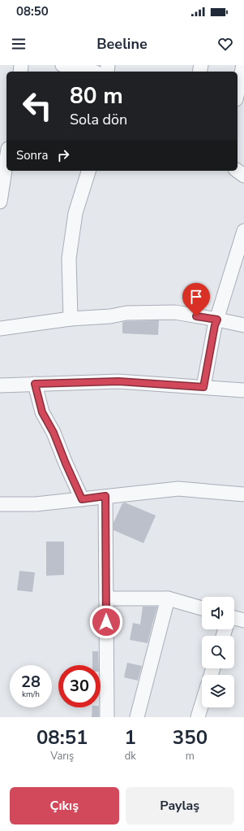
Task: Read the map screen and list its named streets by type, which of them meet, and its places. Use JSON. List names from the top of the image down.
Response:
{
  "page": {
    "status": "08:50",
    "header": "Beeline",
    "turn": ["80 m", "Sola dön"],
    "then": "Sonra",
    "speed": "28 km/h",
    "limit": "30",
    "eta": [
      "08:51",
      "Varış",
      "1",
      "dk",
      "350",
      "m"
    ],
    "buttons": ["Çıkış", "Paylaş"]
  }
}
